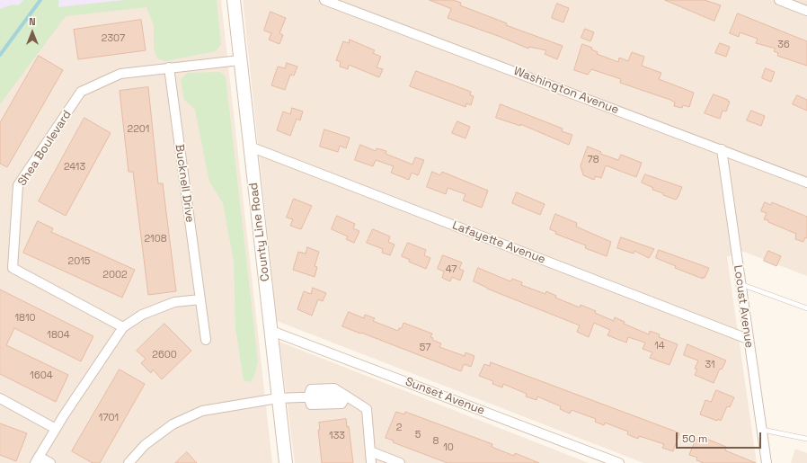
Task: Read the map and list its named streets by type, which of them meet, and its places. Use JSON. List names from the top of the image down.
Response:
{
  "streets": {
    "main road": ["County Line Road"],
    "street": [
      "Washington Avenue",
      "Shea Boulevard",
      "Bucknell Drive",
      "Lafayette Avenue",
      "Locust Avenue",
      "Sunset Avenue"
    ]
  },
  "crossings": [
    ["Washington Avenue", "Locust Avenue"],
    ["Shea Boulevard", "Bucknell Drive"],
    ["Shea Boulevard", "County Line Road"],
    ["County Line Road", "Lafayette Avenue"],
    ["County Line Road", "Sunset Avenue"],
    ["Lafayette Avenue", "Locust Avenue"]
  ],
  "house_numbers": [
    "2307",
    "36",
    "2201",
    "78",
    "2413",
    "2108",
    "2015",
    "47",
    "2002",
    "1810",
    "1804",
    "14",
    "57",
    "2600",
    "31",
    "1604",
    "1701",
    "2",
    "5",
    "133",
    "8",
    "10"
  ],
  "scale_bar": "50 m",
  "north": "top"
}
